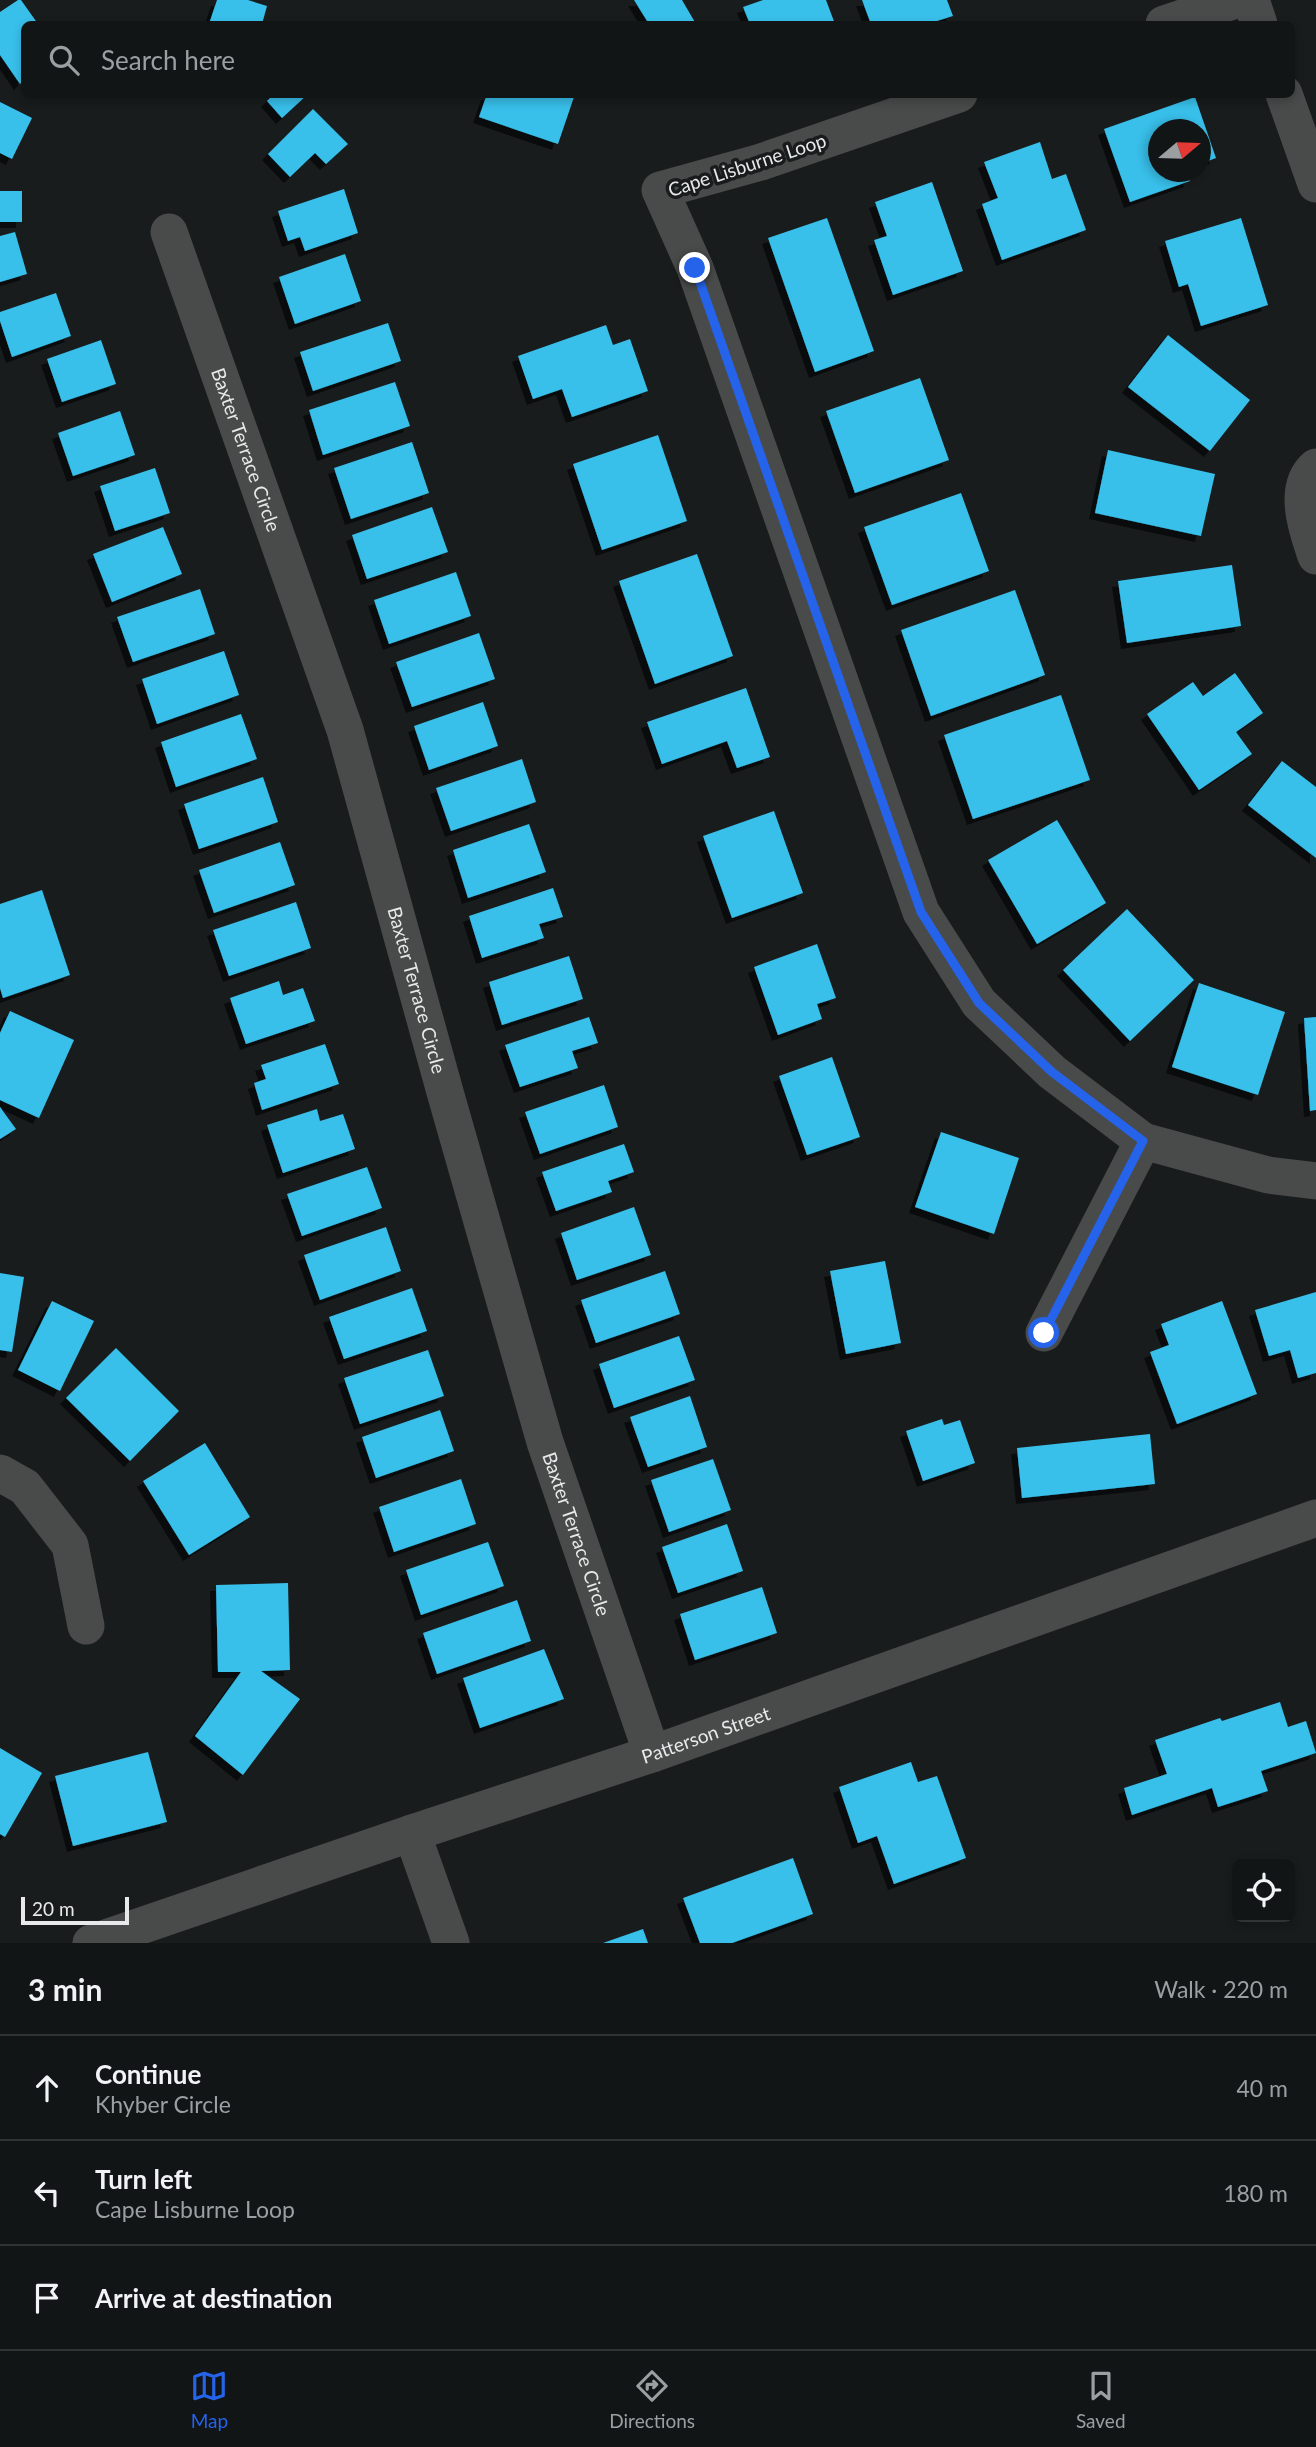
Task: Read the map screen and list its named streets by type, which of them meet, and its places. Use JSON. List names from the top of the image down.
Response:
{
  "streets": {
    "street": ["Cape Lisburne Loop", "Baxter Terrace Circle", "Patterson Street"]
  },
  "crossings": [
    ["Baxter Terrace Circle", "Patterson Street"]
  ],
  "scale_bar": "20 m",
  "north": "right",
  "page": {
    "search": "Search here",
    "scale": "20 m",
    "heading": ["3 min", "Walk · 220 m"],
    "list": [
      ["Continue", "Khyber Circle", "40 m"],
      ["Turn left", "Cape Lisburne Loop", "180 m"],
      "Arrive at destination"
    ],
    "nav": ["Map", "Directions", "Saved"]
  }
}
